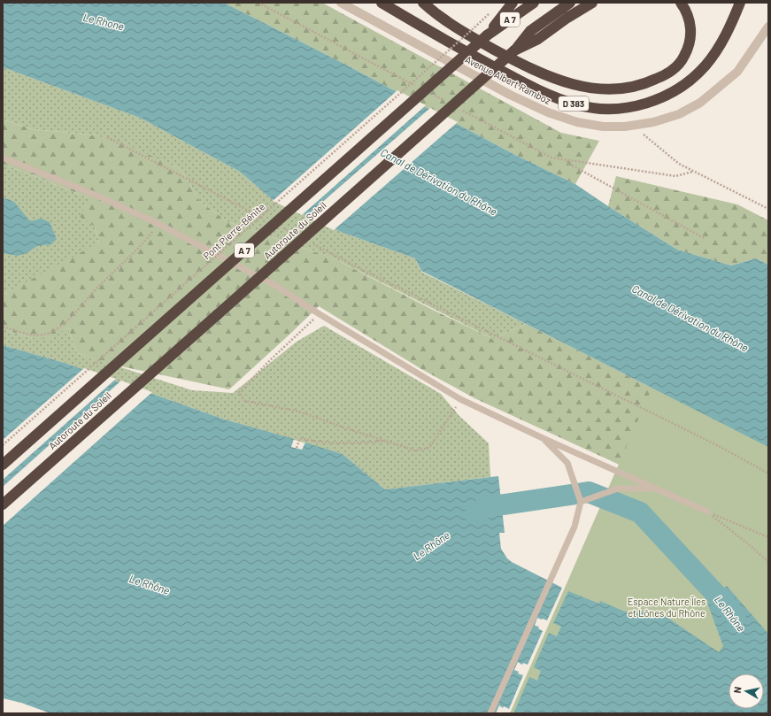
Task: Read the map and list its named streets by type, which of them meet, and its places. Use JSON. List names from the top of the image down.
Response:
{
  "streets": {
    "highway": ["A 7", "D 383", "Autoroute du Soleil"],
    "street": ["Avenue Albert Ramboz"],
    "path": ["Pont Pierre-Bénite"]
  },
  "water": ["Le Rhone", "Canal de Dérivation du Rhône", "Le Rhône"],
  "parks": ["Espace Nature Îles et Lônes du Rhône"],
  "north": "left"
}
